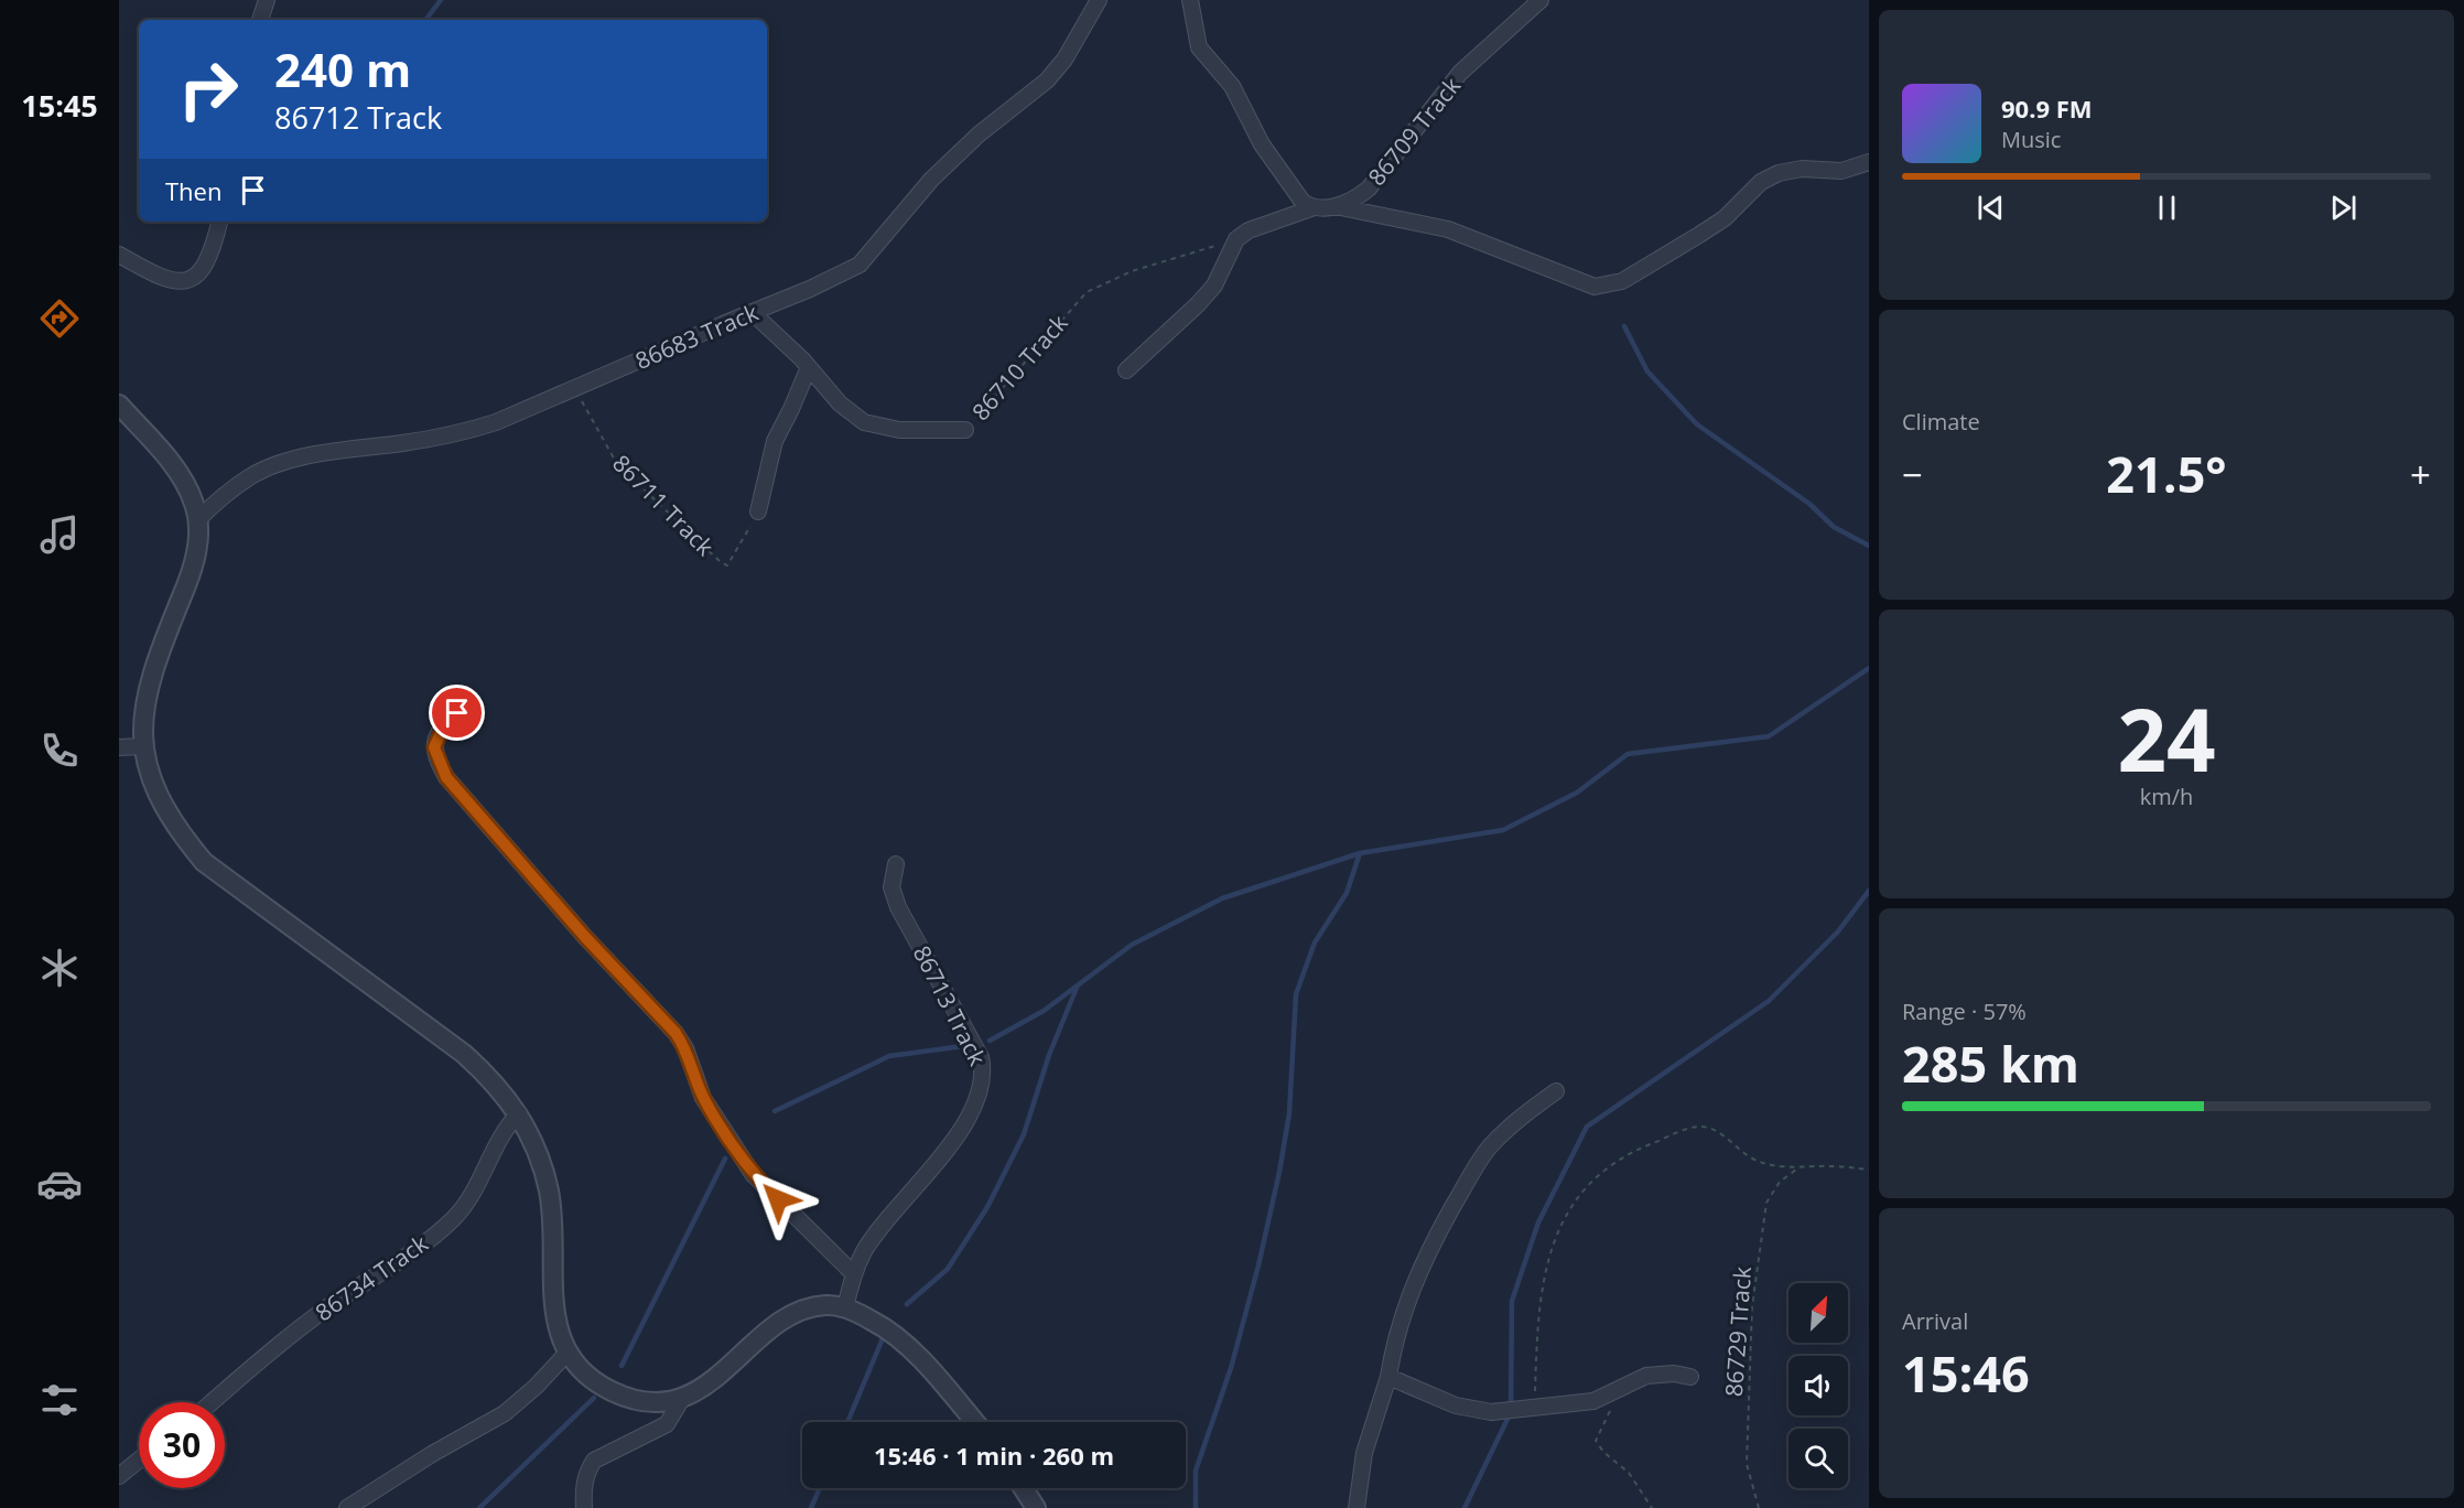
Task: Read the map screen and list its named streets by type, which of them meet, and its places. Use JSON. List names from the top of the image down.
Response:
{
  "streets": {
    "street": [
      "86709 Track",
      "86683 Track",
      "86710 Track",
      "86713 Track",
      "86734 Track"
    ],
    "path": ["86711 Track", "86729 Track"]
  },
  "crossings": [
    ["86683 Track", "86710 Track"],
    ["86683 Track", "86711 Track"]
  ],
  "north": "top right",
  "page": {
    "tabs": "15:45",
    "turn": ["240 m", "86712 Track"],
    "song": ["90.9 FM", "Music"],
    "then": "Then",
    "tile": [
      "Climate",
      ["24", "km/h"],
      ["Range · 57%", "285 km"],
      ["Arrival", "15:46"]
    ],
    "heat": ["−", "21.5°", "+"],
    "limit": "30",
    "trip": "15:46 · 1 min · 260 m"
  }
}
